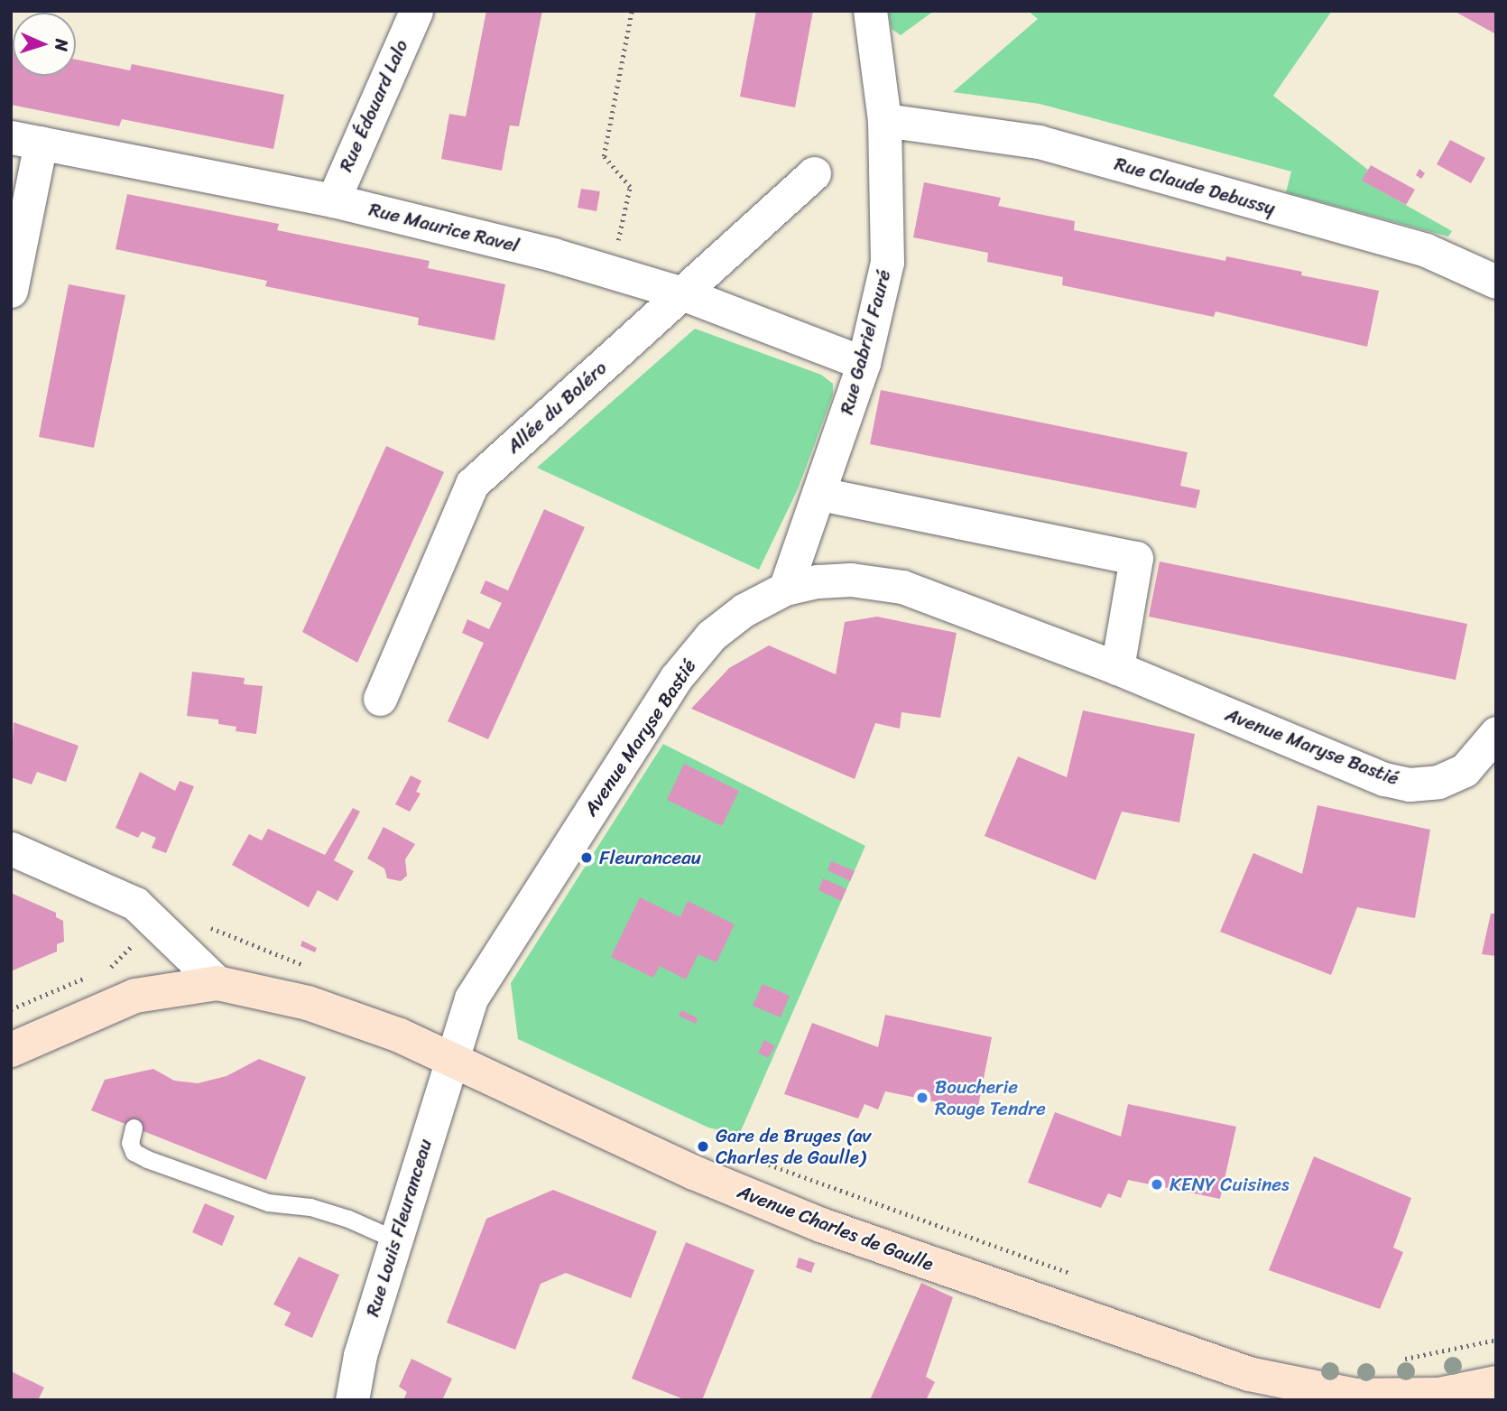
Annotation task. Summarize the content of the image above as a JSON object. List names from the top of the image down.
{
  "streets": {
    "main road": ["Avenue Charles de Gaulle"],
    "street": [
      "Rue Édouard Lalo",
      "Rue Claude Debussy",
      "Rue Maurice Ravel",
      "Rue Gabriel Fauré",
      "Allée du Boléro",
      "Avenue Maryse Bastié",
      "Rue Louis Fleuranceau"
    ]
  },
  "crossings": [
    ["Rue Édouard Lalo", "Rue Maurice Ravel"],
    ["Rue Claude Debussy", "Rue Gabriel Fauré"],
    ["Rue Maurice Ravel", "Rue Gabriel Fauré"],
    ["Rue Maurice Ravel", "Allée du Boléro"],
    ["Rue Gabriel Fauré", "Avenue Maryse Bastié"],
    ["Avenue Maryse Bastié", "Rue Louis Fleuranceau"],
    ["Avenue Maryse Bastié", "Avenue Charles de Gaulle"],
    ["Rue Louis Fleuranceau", "Avenue Charles de Gaulle"]
  ],
  "places": [
    "Fleuranceau",
    "Boucherie Rouge Tendre",
    "Gare de Bruges (av Charles de Gaulle)",
    "KENY Cuisines"
  ],
  "north": "right"
}
